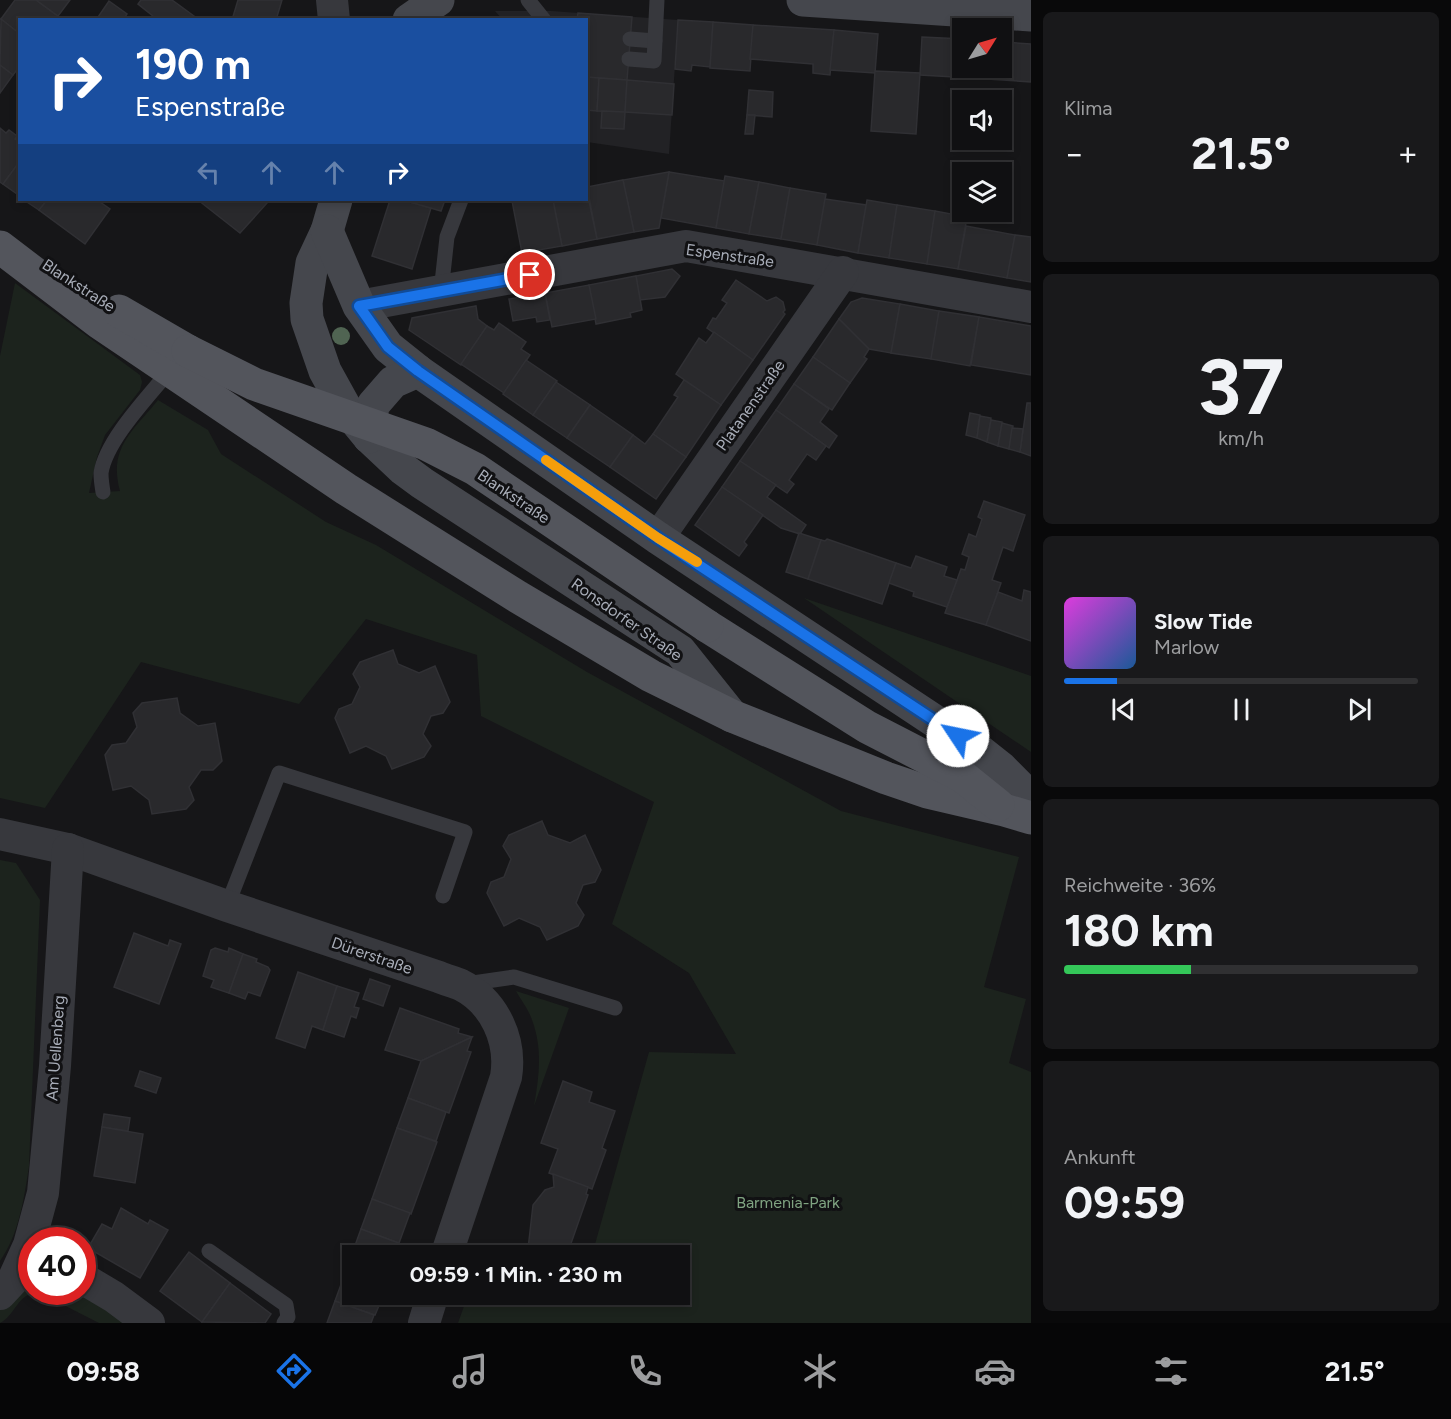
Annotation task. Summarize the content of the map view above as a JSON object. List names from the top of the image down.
{
  "streets": {
    "main road": ["Blankstraße"],
    "street": [
      "Espenstraße",
      "Platanenstraße",
      "Ronsdorfer Straße",
      "Dürerstraße",
      "Am Uellenberg"
    ]
  },
  "crossings": [
    ["Espenstraße", "Platanenstraße"],
    ["Blankstraße", "Ronsdorfer Straße"],
    ["Dürerstraße", "Am Uellenberg"]
  ],
  "parks": ["Barmenia-Park"],
  "north": "top right",
  "page": {
    "tile": [
      "Klima",
      ["37", "km/h"],
      ["Reichweite · 36%", "180 km"],
      ["Ankunft", "09:59"]
    ],
    "turn": ["190 m", "Espenstraße"],
    "heat": ["−", "21.5°", "+"],
    "song": ["Slow Tide", "Marlow"],
    "limit": "40",
    "trip": "09:59 · 1 Min. · 230 m",
    "tabs": ["09:58", "21.5°"]
  }
}
